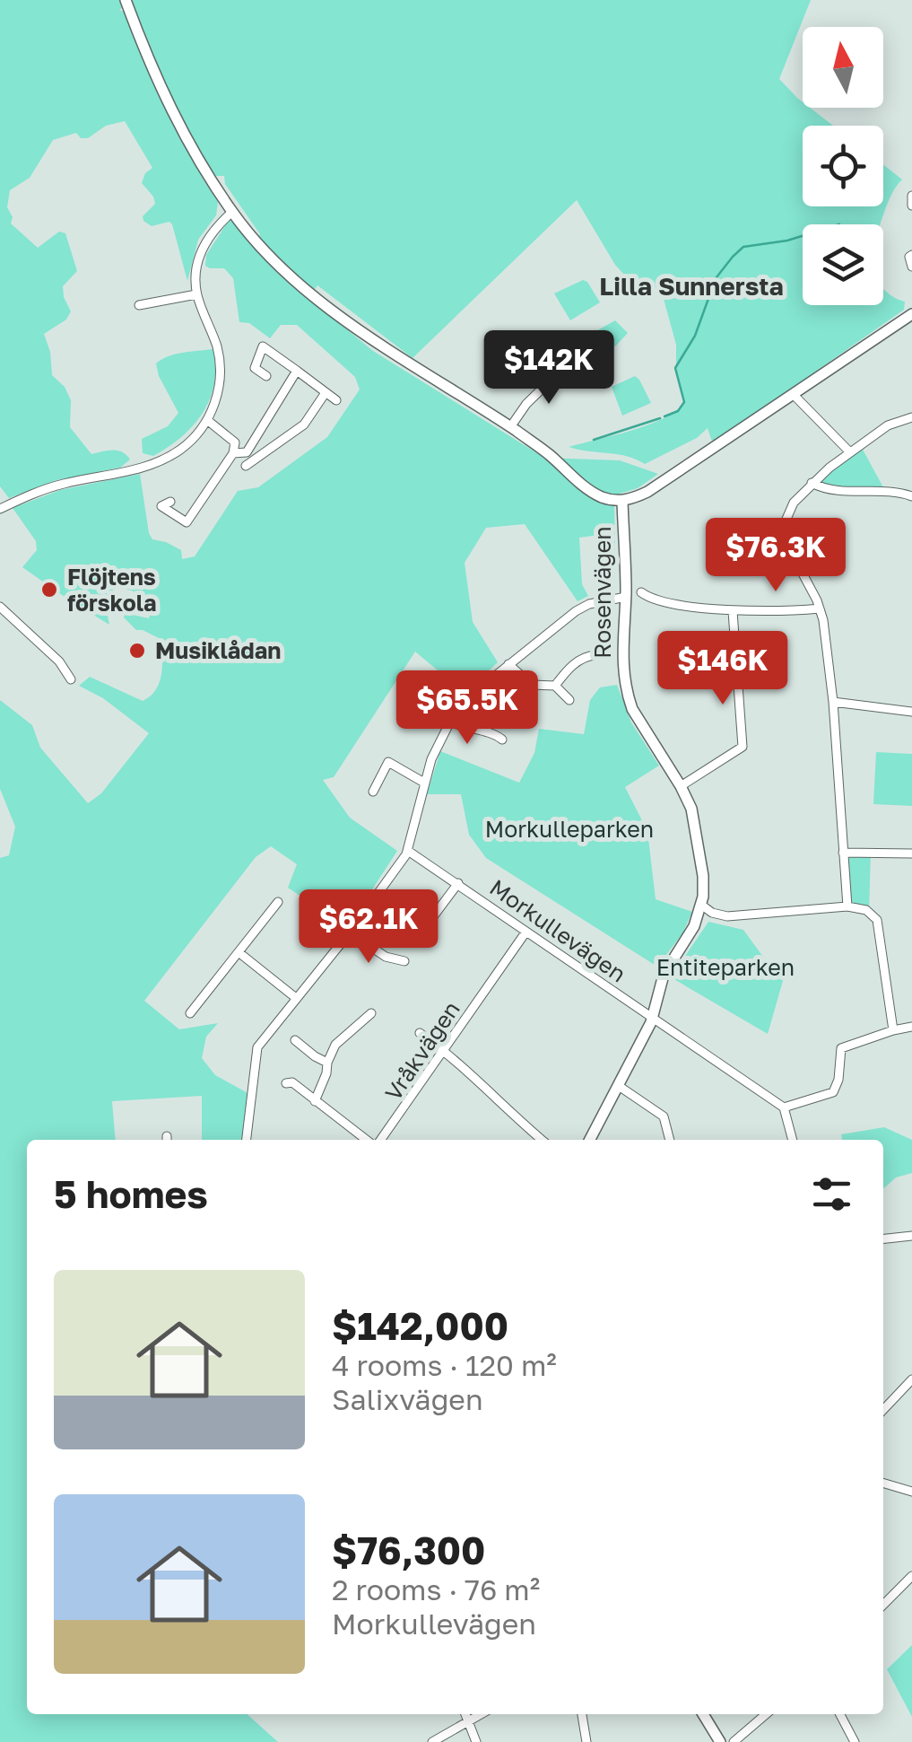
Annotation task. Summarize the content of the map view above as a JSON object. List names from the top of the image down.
{
  "streets": {
    "street": ["Rosenvägen", "Morkullevägen", "Vråkvägen"]
  },
  "crossings": [
    ["Rosenvägen", "Morkullevägen"],
    ["Morkullevägen", "Vråkvägen"]
  ],
  "districts": ["Lilla Sunnersta"],
  "parks": ["Morkulleparken", "Entiteparken"],
  "places": ["Flöjtens förskola", "Musiklådan"],
  "north": "top",
  "page": {
    "price": [
      "$142K",
      "$76.3K",
      "$146K",
      "$65.5K",
      "$62.1K"
    ],
    "heading": "5 homes",
    "list": [
      {
        "name": "$142,000",
        "note": "4 rooms · 120 m² · Salixvägen"
      },
      {
        "name": "$76,300",
        "note": "2 rooms · 76 m² · Morkullevägen"
      }
    ]
  }
}
